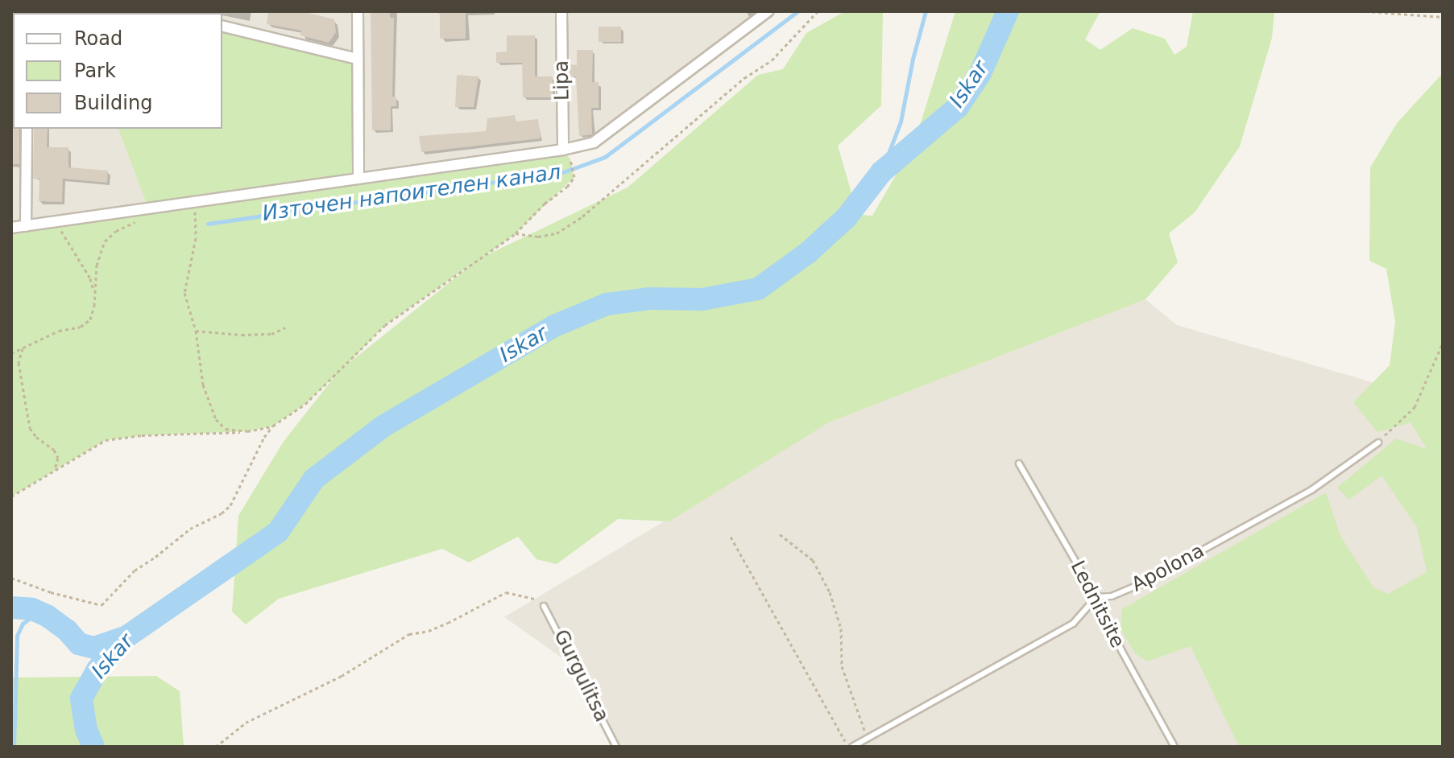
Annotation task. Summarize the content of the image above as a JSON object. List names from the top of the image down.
{
  "streets": {
    "street": ["Lipa"],
    "lane": ["Apolona", "Lednitsite", "Gurgulitsa"]
  },
  "crossings": [
    ["Apolona", "Lednitsite"]
  ],
  "water": ["Iskar", "Източен напоителен канал"],
  "legend": ["Road", "Park", "Building"]
}
